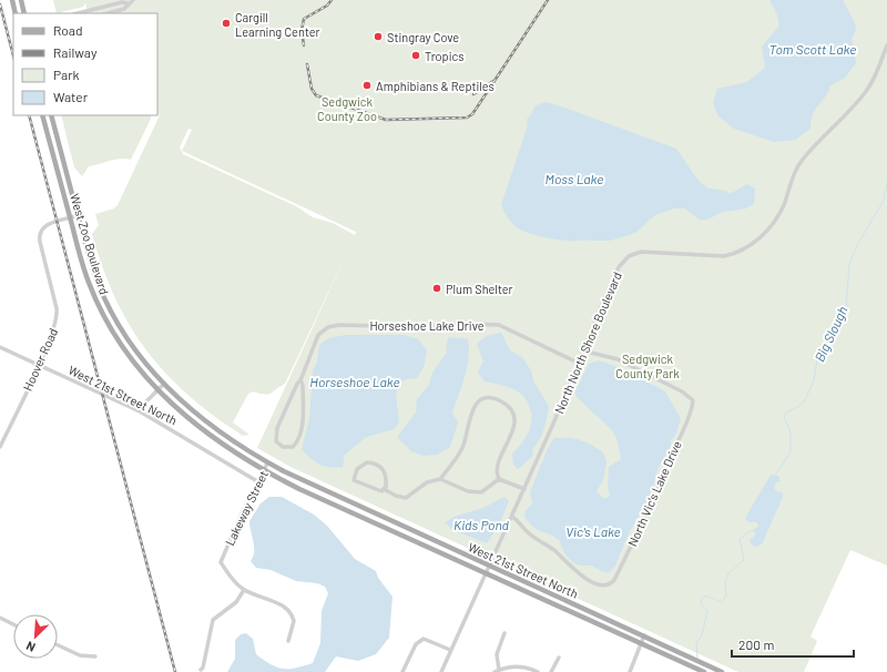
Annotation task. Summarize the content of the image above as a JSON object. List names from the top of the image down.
{
  "streets": {
    "main road": ["West Zoo Boulevard", "West 21st Street North"],
    "street": [
      "Horseshoe Lake Drive",
      "North North Shore Boulevard",
      "Hoover Road",
      "North Vic's Lake Drive",
      "Lakeway Street"
    ]
  },
  "crossings": [
    ["West Zoo Boulevard", "Hoover Road"],
    ["West Zoo Boulevard", "West 21st Street North"],
    ["West Zoo Boulevard", "Lakeway Street"],
    ["Horseshoe Lake Drive", "North North Shore Boulevard"],
    ["North North Shore Boulevard", "West 21st Street North"],
    ["North North Shore Boulevard", "North Vic's Lake Drive"],
    ["Hoover Road", "West 21st Street North"],
    ["West 21st Street North", "Lakeway Street"]
  ],
  "water": [
    "Tom Scott Lake",
    "Moss Lake",
    "Big Slough",
    "Horseshoe Lake",
    "Kids Pond",
    "Vic's Lake"
  ],
  "parks": ["Sedgwick County Zoo", "Sedgwick County Park"],
  "places": [
    "Cargill Learning Center",
    "Stingray Cove",
    "Tropics",
    "Amphibians & Reptiles",
    "Plum Shelter"
  ],
  "legend": [
    "Road",
    "Railway",
    "Park",
    "Water"
  ],
  "scale_bar": "200 m",
  "north": "bottom left"
}
